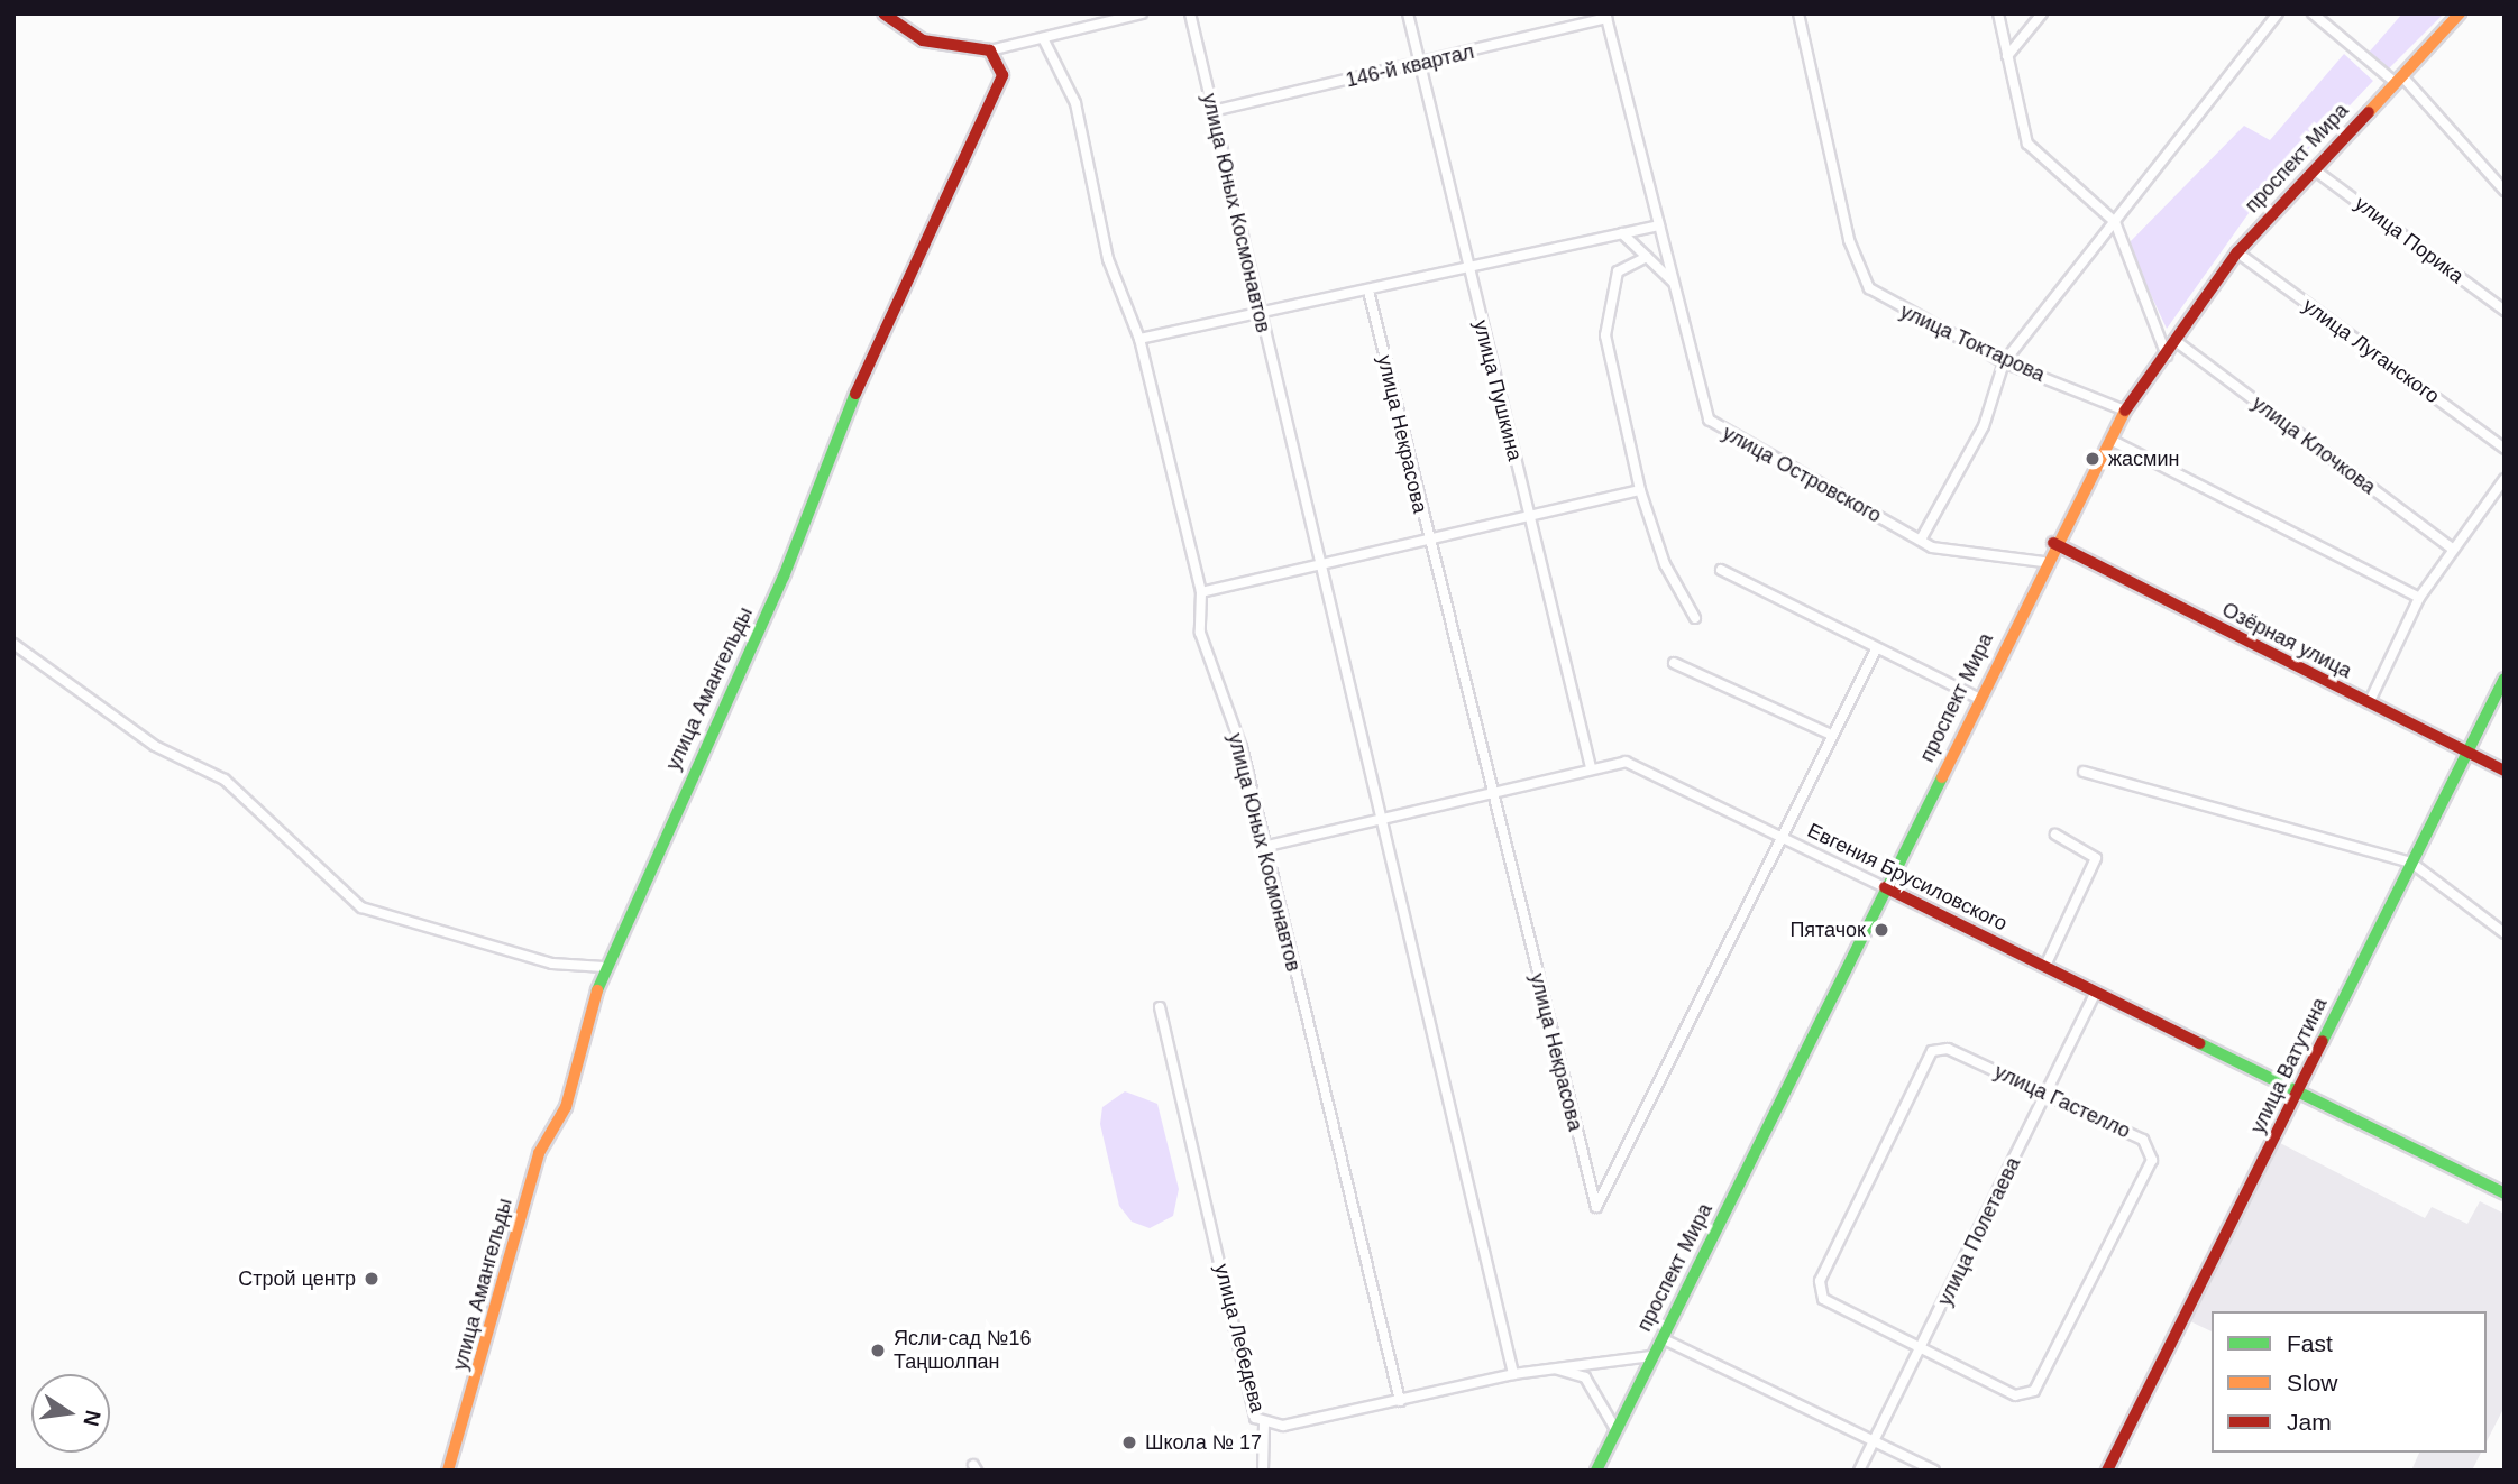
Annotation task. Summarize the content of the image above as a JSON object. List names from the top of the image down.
{
  "streets": {
    "street": [
      "146-й квартал",
      "проспект Мира",
      "улица Юных Космонавтов",
      "улица Порика",
      "улица Токтарова",
      "улица Луганского",
      "улица Пушкина",
      "улица Некрасова",
      "улица Клочкова",
      "улица Островского",
      "Озёрная улица",
      "улица Амангельды",
      "Евгения Брусиловского",
      "улица Ватутина",
      "улица Гастелло",
      "улица Полетаева",
      "улица Лебедева"
    ]
  },
  "crossings": [
    ["146-й квартал", "улица Юных Космонавтов"],
    ["146-й квартал", "улица Пушкина"],
    ["146-й квартал", "улица Островского"],
    ["проспект Мира", "улица Порика"],
    ["проспект Мира", "улица Токтарова"],
    ["проспект Мира", "улица Луганского"],
    ["проспект Мира", "улица Клочкова"],
    ["проспект Мира", "улица Островского"],
    ["проспект Мира", "Озёрная улица"],
    ["проспект Мира", "Евгения Брусиловского"],
    ["проспект Мира", "улица Лебедева"],
    ["улица Юных Космонавтов", "Евгения Брусиловского"],
    ["улица Юных Космонавтов", "улица Лебедева"],
    ["улица Пушкина", "Евгения Брусиловского"],
    ["улица Некрасова", "Евгения Брусиловского"],
    ["Озёрная улица", "улица Ватутина"],
    ["Евгения Брусиловского", "улица Ватутина"],
    ["Евгения Брусиловского", "улица Полетаева"],
    ["улица Гастелло", "улица Полетаева"]
  ],
  "places": [
    "жасмин",
    "Пятачок",
    "Строй центр",
    "Ясли-сад №16 Таңшолпан",
    "Школа № 17"
  ],
  "legend": ["Fast", "Slow", "Jam"],
  "north": "right"
}
